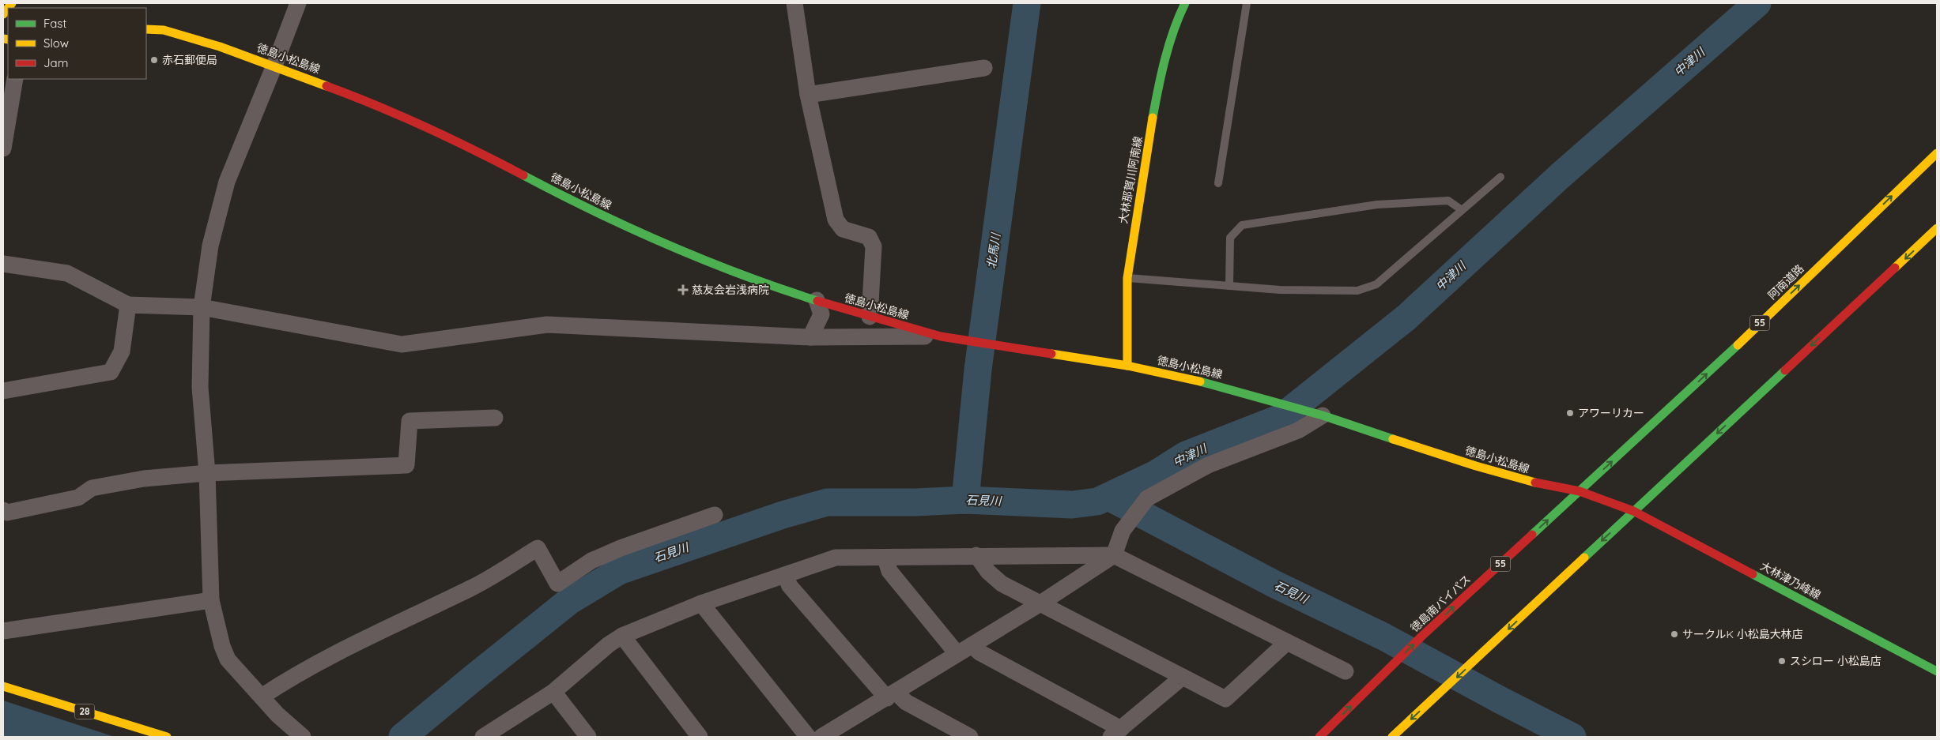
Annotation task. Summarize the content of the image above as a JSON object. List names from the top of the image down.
{
  "streets": {
    "main road": [
      "徳島小松島線",
      "大林那賀川阿南線",
      "阿南道路",
      "55",
      "大林津乃峰線",
      "徳島南バイパス",
      "28"
    ]
  },
  "crossings": [
    ["徳島小松島線", "大林那賀川阿南線"],
    ["徳島小松島線", "阿南道路"],
    ["徳島小松島線", "大林津乃峰線"],
    ["徳島小松島線", "徳島南バイパス"],
    ["阿南道路", "徳島南バイパス"]
  ],
  "water": ["中津川", "北馬川", "石見川"],
  "places": {
    "other": [
      "赤石郵便局",
      "アワーリカー",
      "サークルK 小松島大林店",
      "スシロー 小松島店"
    ],
    "health": ["慈友会岩浅病院"]
  },
  "legend": ["Fast", "Slow", "Jam"]
}
